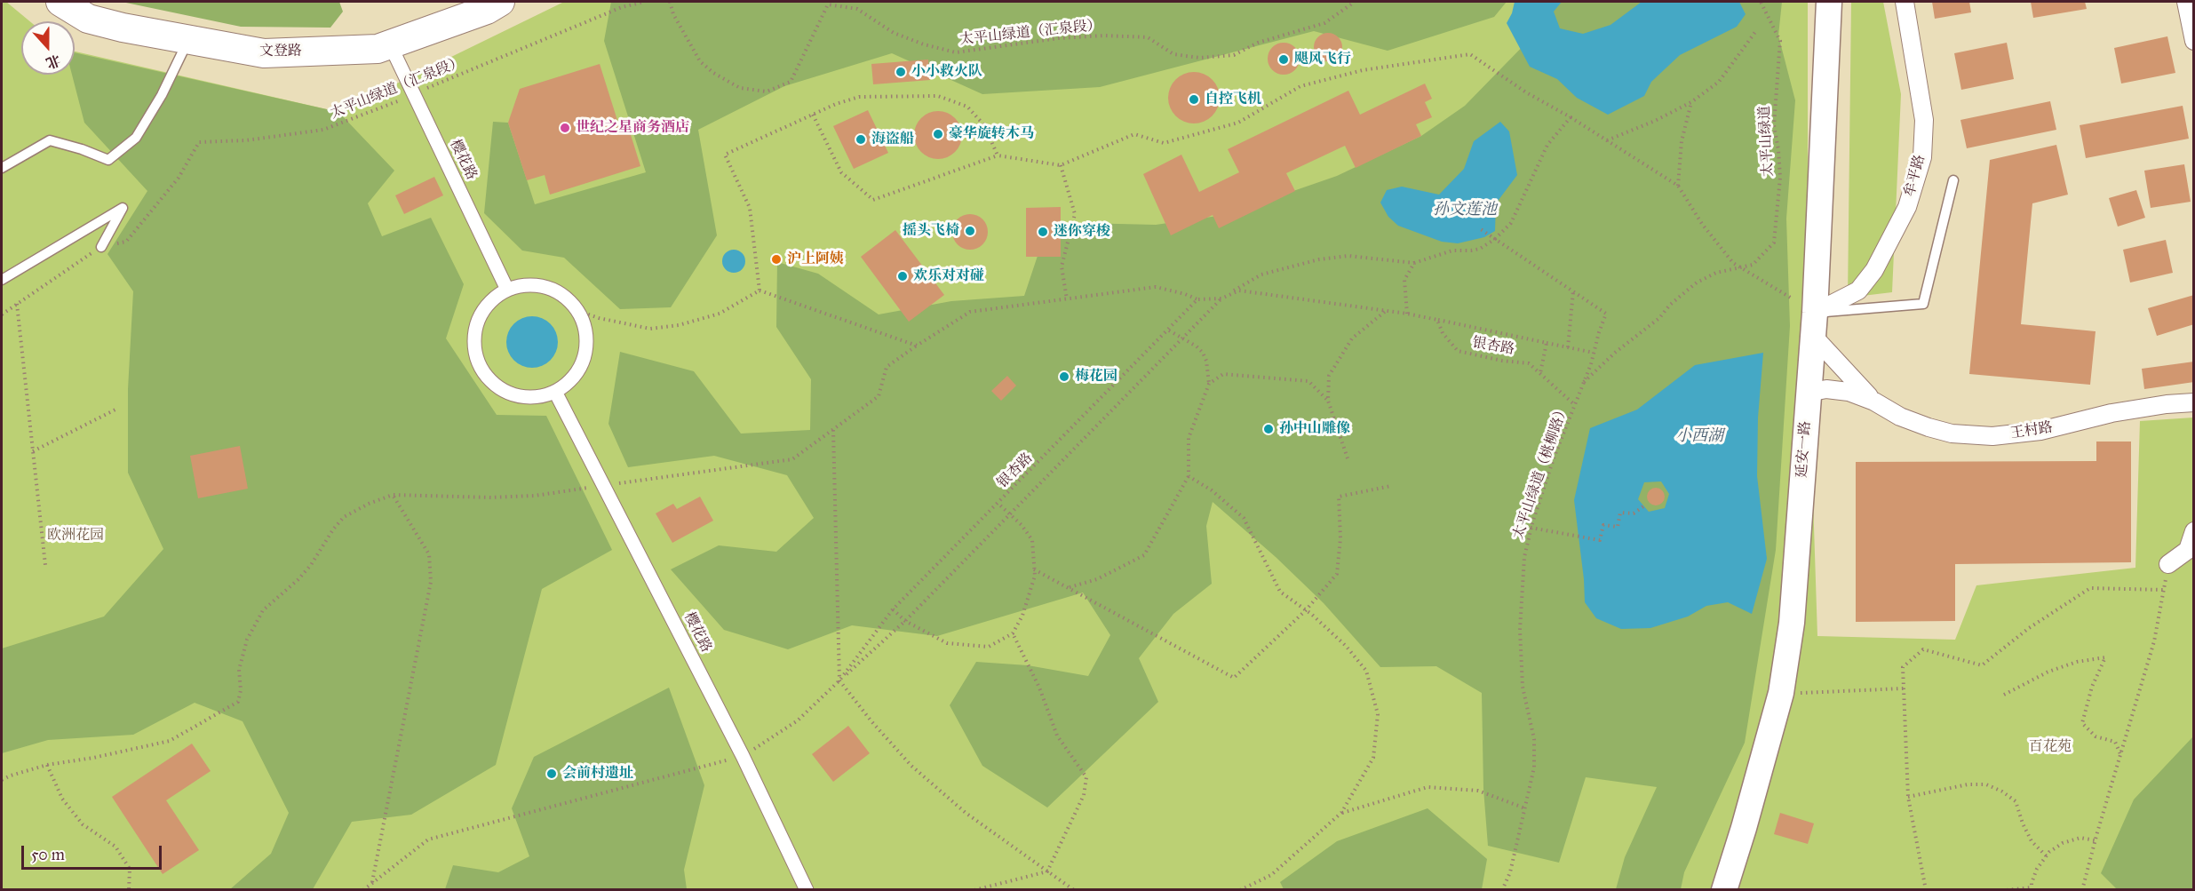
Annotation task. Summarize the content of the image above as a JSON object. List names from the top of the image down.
{
  "streets": {
    "main road": ["文登路", "延安一路"],
    "street": ["樱花路", "牟平路", "王村路"],
    "path": [
      "太平山绿道（汇泉段）",
      "太平山绿道",
      "银杏路",
      "太平山绿道（桃柳路）"
    ]
  },
  "crossings": [
    ["太平山绿道（汇泉段）", "樱花路"],
    ["文登路", "樱花路"],
    ["太平山绿道", "太平山绿道（桃柳路）"],
    ["樱花路", "银杏路"],
    ["牟平路", "王村路"],
    ["牟平路", "延安一路"],
    ["银杏路", "太平山绿道（桃柳路）"],
    ["王村路", "延安一路"]
  ],
  "water": ["孙文莲池", "小西湖"],
  "parks": ["欧洲花园", "百花苑"],
  "places": [
    "飓风飞行",
    "小小救火队",
    "自控飞机",
    "世纪之星商务酒店",
    "豪华旋转木马",
    "海盗船",
    "摇头飞椅",
    "迷你穿梭",
    "沪上阿姨",
    "欢乐对对碰",
    "梅花园",
    "孙中山雕像",
    "会前村遗址"
  ],
  "scale_bar": "50 m",
  "north": "bottom"
}
